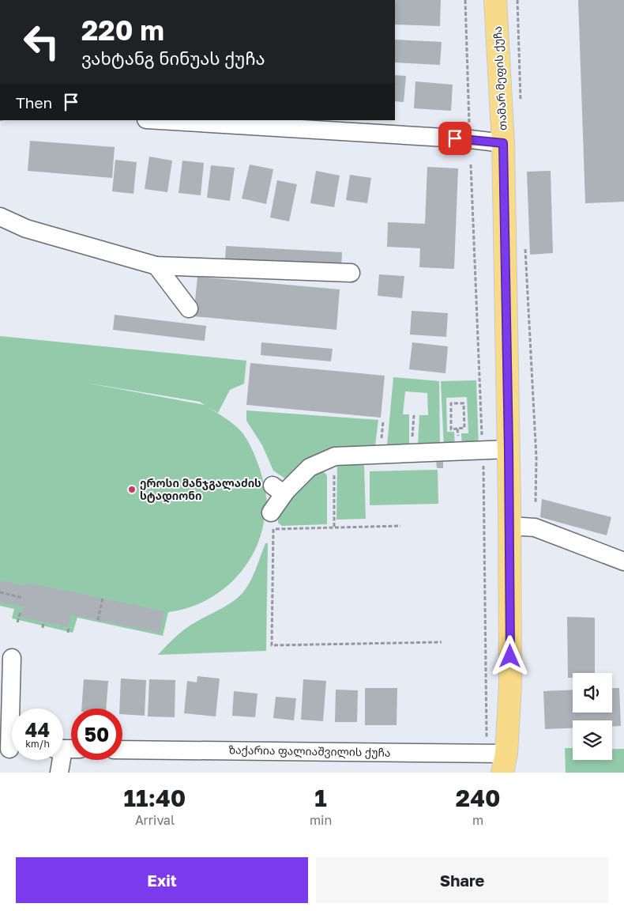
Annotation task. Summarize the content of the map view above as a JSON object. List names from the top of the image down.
{
  "streets": {
    "main road": ["თამარ მეფის ქუჩა"],
    "street": ["ზაქარია ფალიაშვილის ქუჩა"]
  },
  "crossings": [
    ["თამარ მეფის ქუჩა", "ზაქარია ფალიაშვილის ქუჩა"]
  ],
  "places": ["ეროსი მანჯგალაძის სტადიონი"],
  "page": {
    "turn": ["220 m", "ვახტანგ ნინუას ქუჩა"],
    "then": "Then",
    "speed": "44 km/h",
    "limit": "50",
    "eta": [
      "11:40",
      "Arrival",
      "1",
      "min",
      "240",
      "m"
    ],
    "buttons": ["Exit", "Share"]
  }
}
